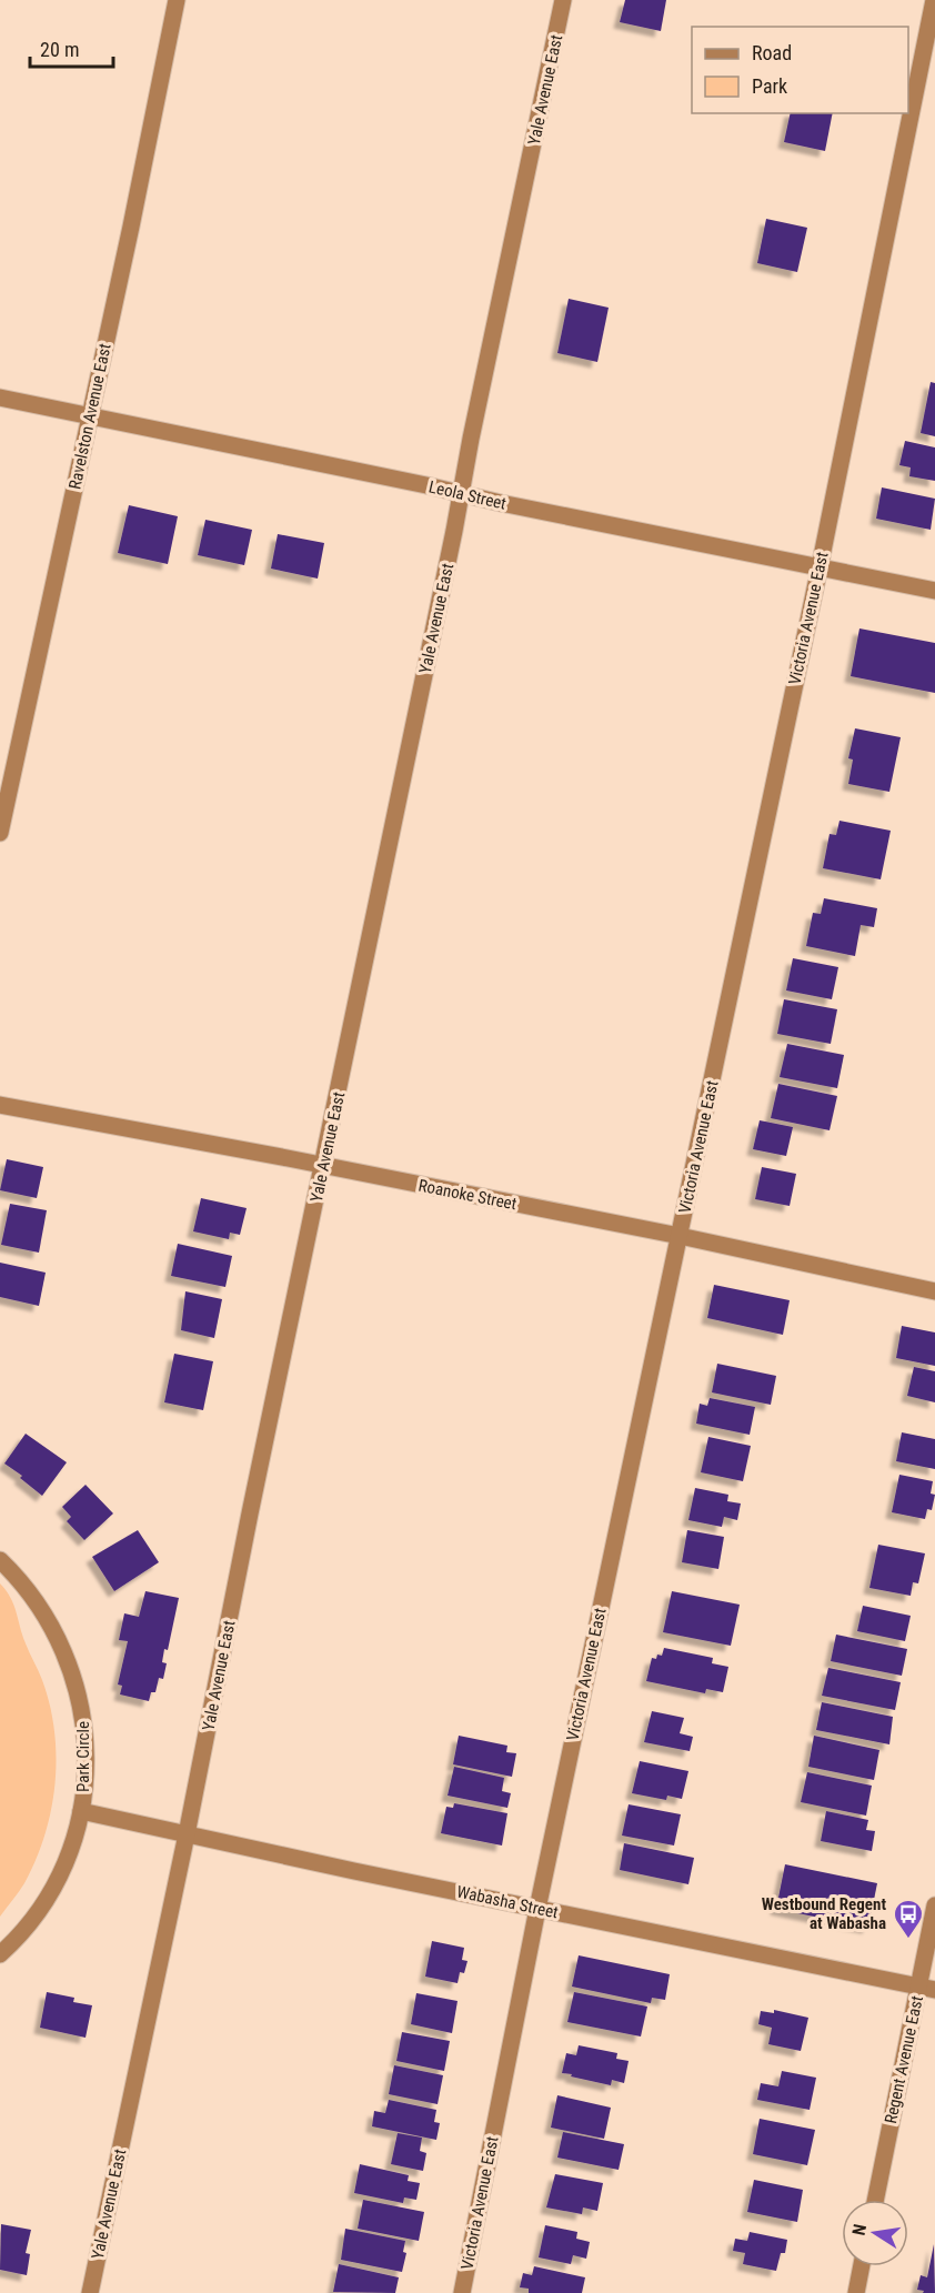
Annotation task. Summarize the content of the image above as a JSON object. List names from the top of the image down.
{
  "streets": {
    "street": [
      "Yale Avenue East",
      "Ravelston Avenue East",
      "Leola Street",
      "Victoria Avenue East",
      "Roanoke Street",
      "Park Circle",
      "Wabasha Street",
      "Regent Avenue East"
    ]
  },
  "crossings": [
    ["Yale Avenue East", "Leola Street"],
    ["Yale Avenue East", "Roanoke Street"],
    ["Yale Avenue East", "Wabasha Street"],
    ["Ravelston Avenue East", "Leola Street"],
    ["Leola Street", "Victoria Avenue East"],
    ["Victoria Avenue East", "Roanoke Street"],
    ["Victoria Avenue East", "Wabasha Street"],
    ["Park Circle", "Wabasha Street"],
    ["Wabasha Street", "Regent Avenue East"]
  ],
  "places": {
    "bus stop": ["Westbound Regent at Wabasha"]
  },
  "legend": ["Road", "Park"],
  "scale_bar": "20 m",
  "north": "left"
}
